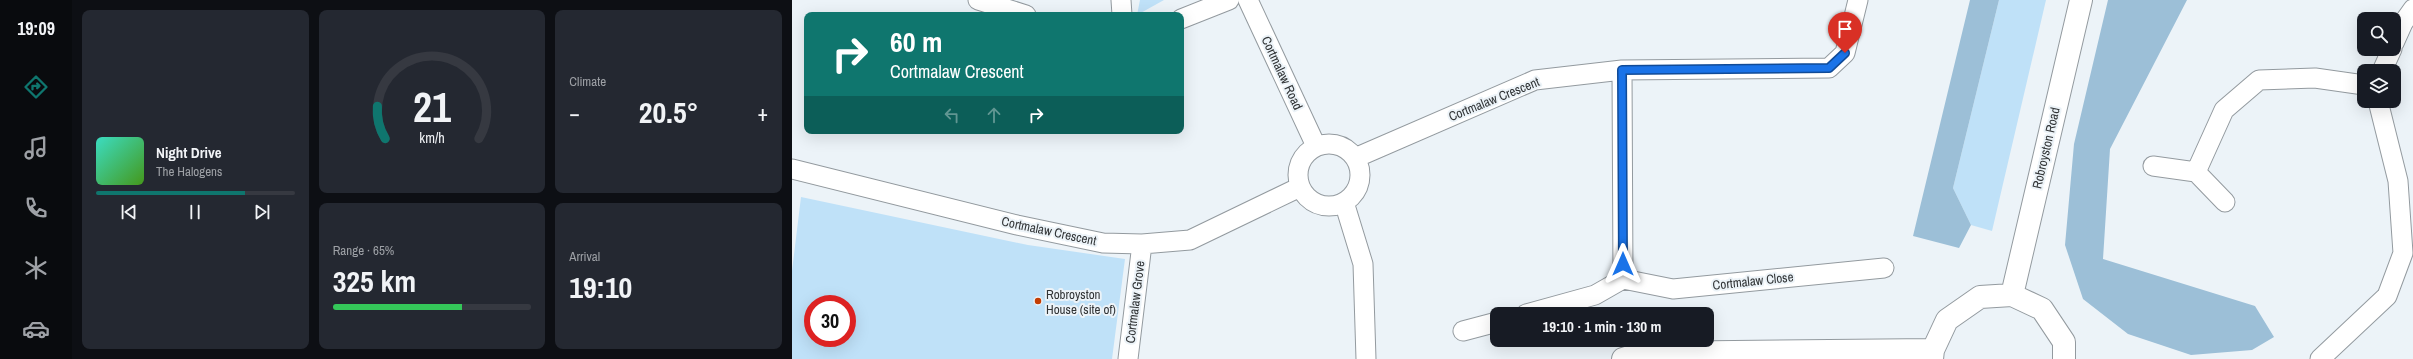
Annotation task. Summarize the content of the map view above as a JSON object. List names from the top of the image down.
{
  "streets": {
    "main road": ["Robroyston Road"],
    "street": [
      "Cortmalaw Road",
      "Cortmalaw Crescent",
      "Cortmalaw Close",
      "Cortmalaw Grove"
    ]
  },
  "crossings": [
    ["Cortmalaw Road", "Cortmalaw Crescent"],
    ["Cortmalaw Crescent", "Cortmalaw Grove"]
  ],
  "places": ["Robroyston House (site of)"],
  "page": {
    "tabs": "19:09",
    "tile": [
      "Climate",
      ["Range · 65%", "325 km"],
      ["Arrival", "19:10"]
    ],
    "turn": ["60 m", "Cortmalaw Crescent"],
    "heat": ["−", "20.5°", "+"],
    "song": ["Night Drive", "The Halogens"],
    "limit": "30",
    "trip": "19:10 · 1 min · 130 m",
    "gauge": ["21", "km/h"]
  }
}
